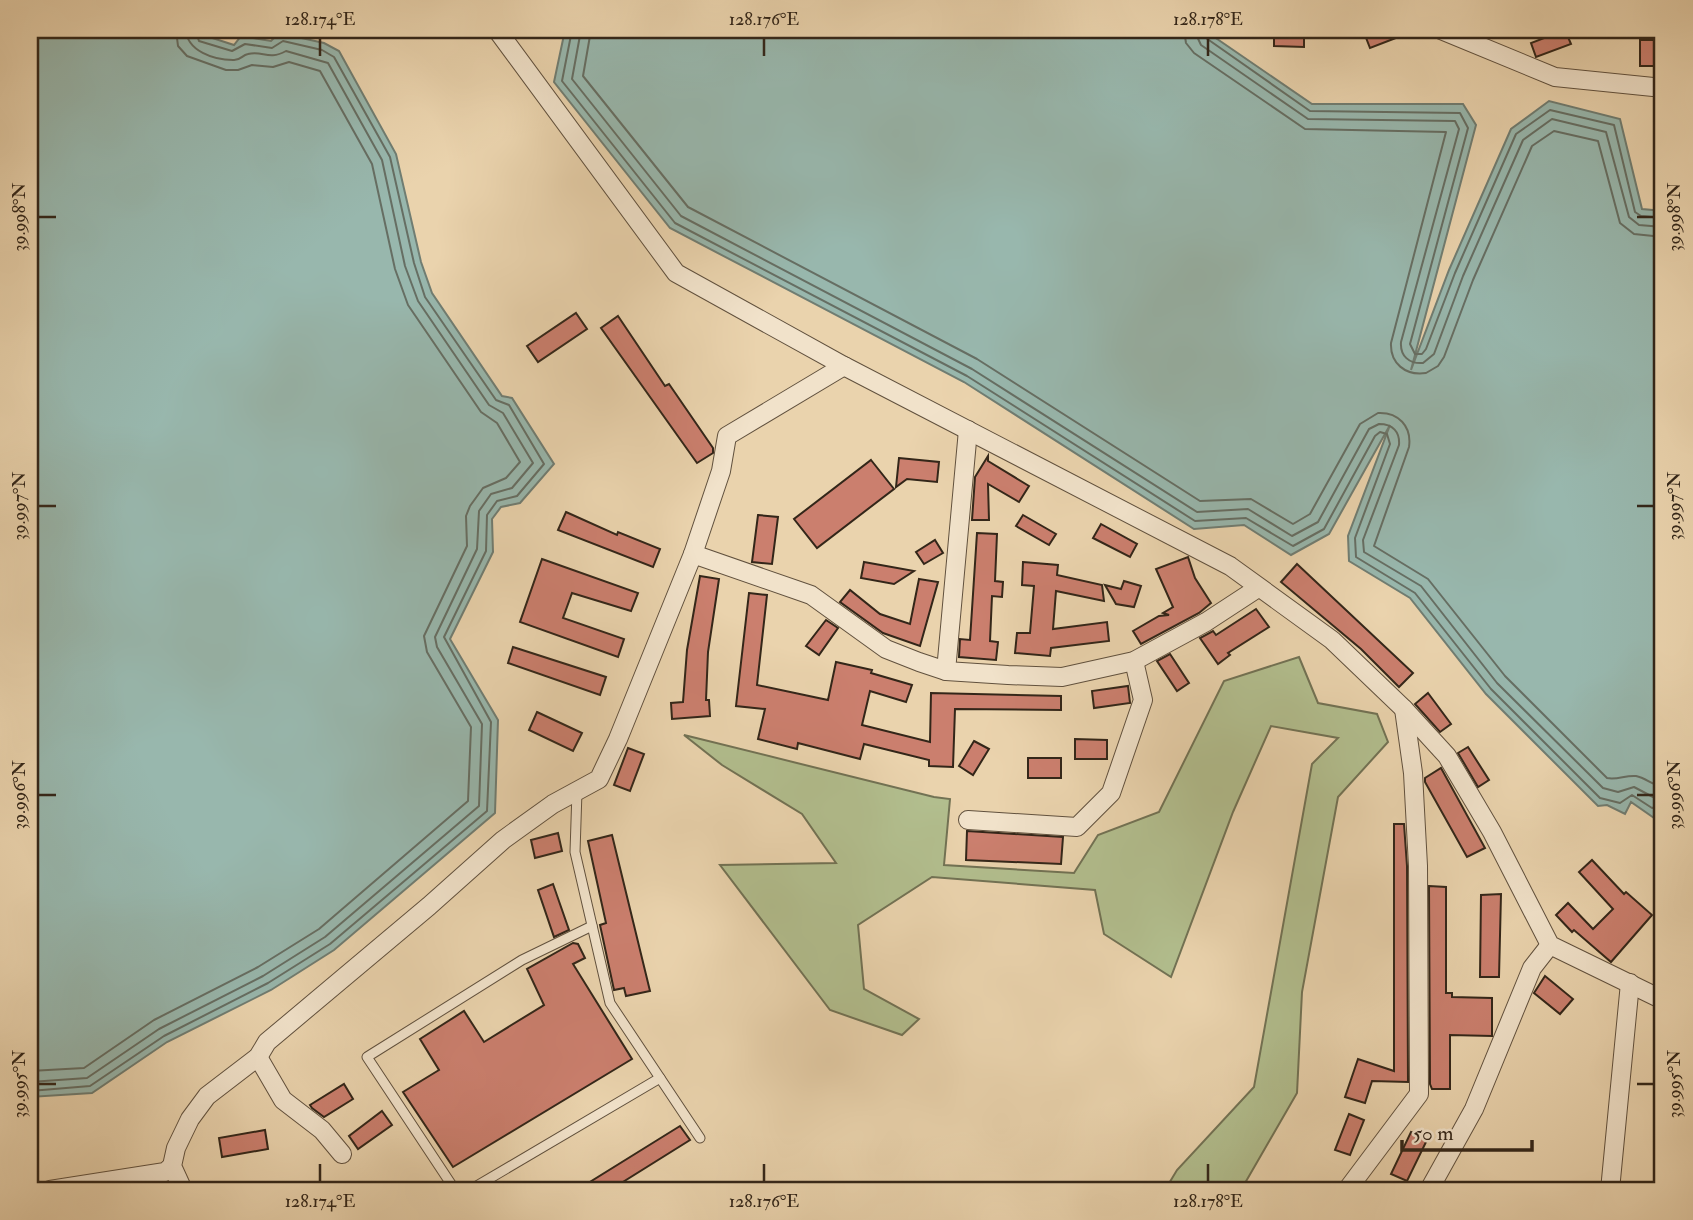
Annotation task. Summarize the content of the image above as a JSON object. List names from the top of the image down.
{
  "scale_bar": "50 m",
  "coordinates": [
    "128.174°E",
    "128.176°E",
    "128.178°E",
    "39.998°N",
    "39.997°N",
    "39.996°N",
    "39.995°N"
  ]
}
